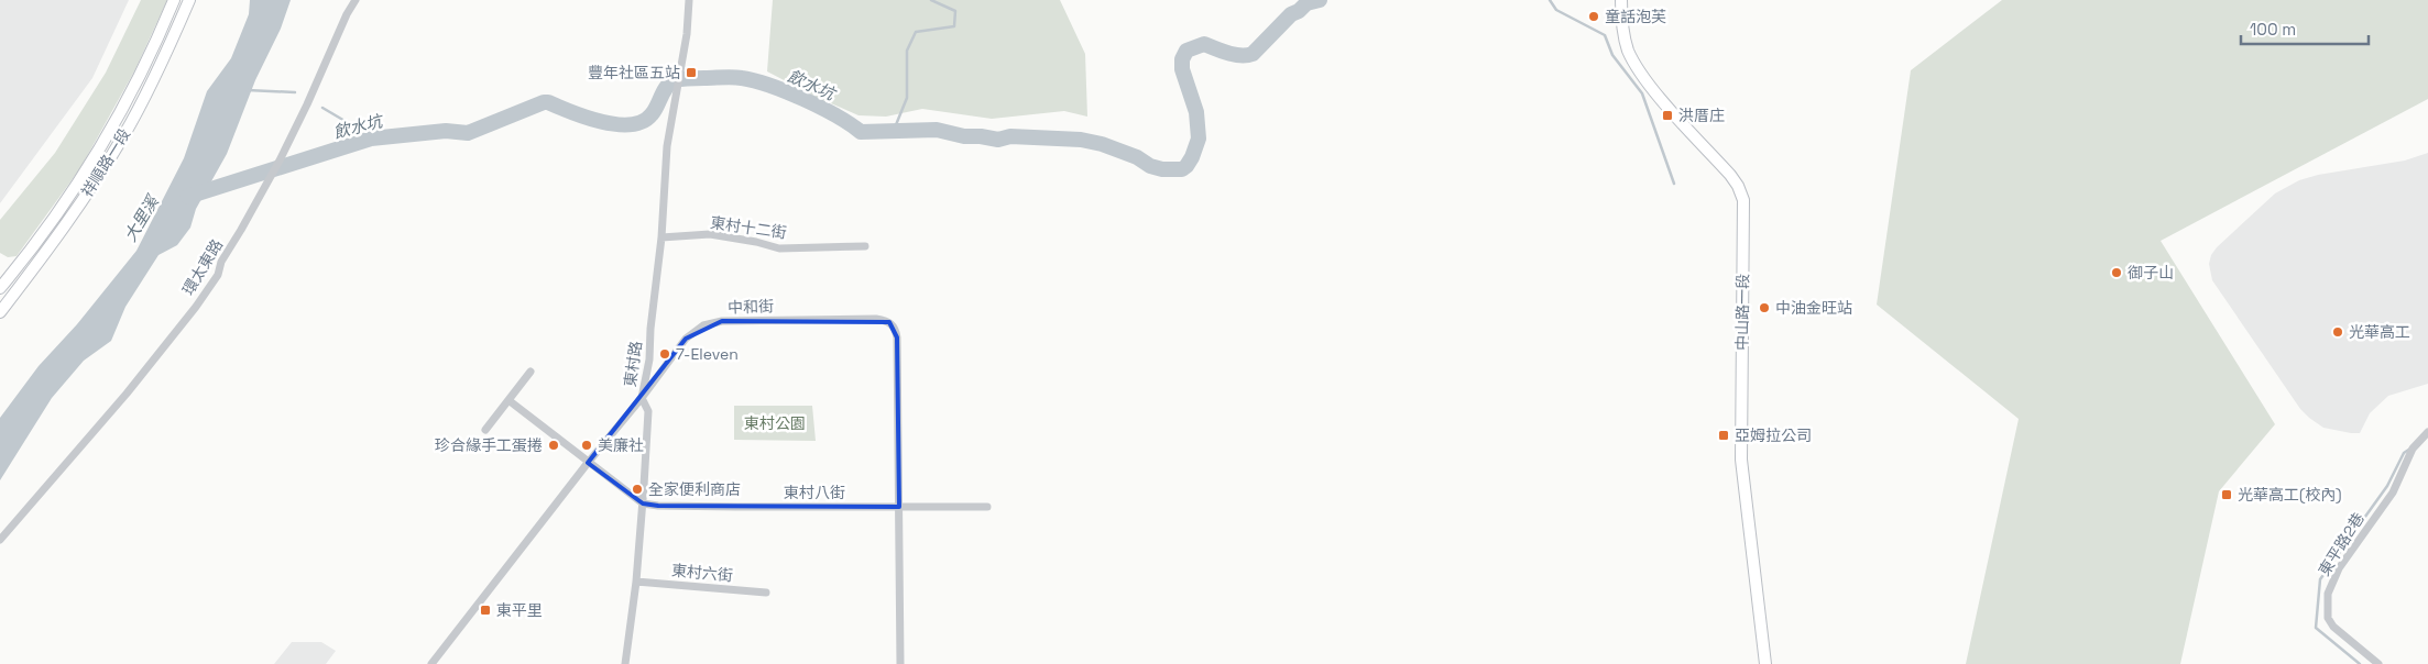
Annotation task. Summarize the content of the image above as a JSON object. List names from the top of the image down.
{
  "streets": {
    "main road": ["祥順路一段", "中山路一段"],
    "street": [
      "東村十二街",
      "環太東路",
      "中和街",
      "東村路",
      "東村八街",
      "東平路2巷",
      "東村六街"
    ]
  },
  "crossings": [
    ["東村十二街", "東村路"],
    ["中和街", "東村路"],
    ["中和街", "東村八街"],
    ["東村路", "東村八街"],
    ["東村路", "東村六街"]
  ],
  "water": ["飲水坑", "大里溪"],
  "parks": ["東村公園"],
  "places": {
    "other": [
      "童話泡芙",
      "御子山",
      "中油金旺站",
      "光華高工",
      "7-Eleven",
      "珍合緣手工蛋捲",
      "美廉社",
      "全家便利商店"
    ],
    "transit": [
      "豐年社區五站",
      "洪厝庄",
      "亞姆拉公司",
      "光華高工(校內)",
      "東平里"
    ]
  },
  "scale_bar": "100 m"
}
